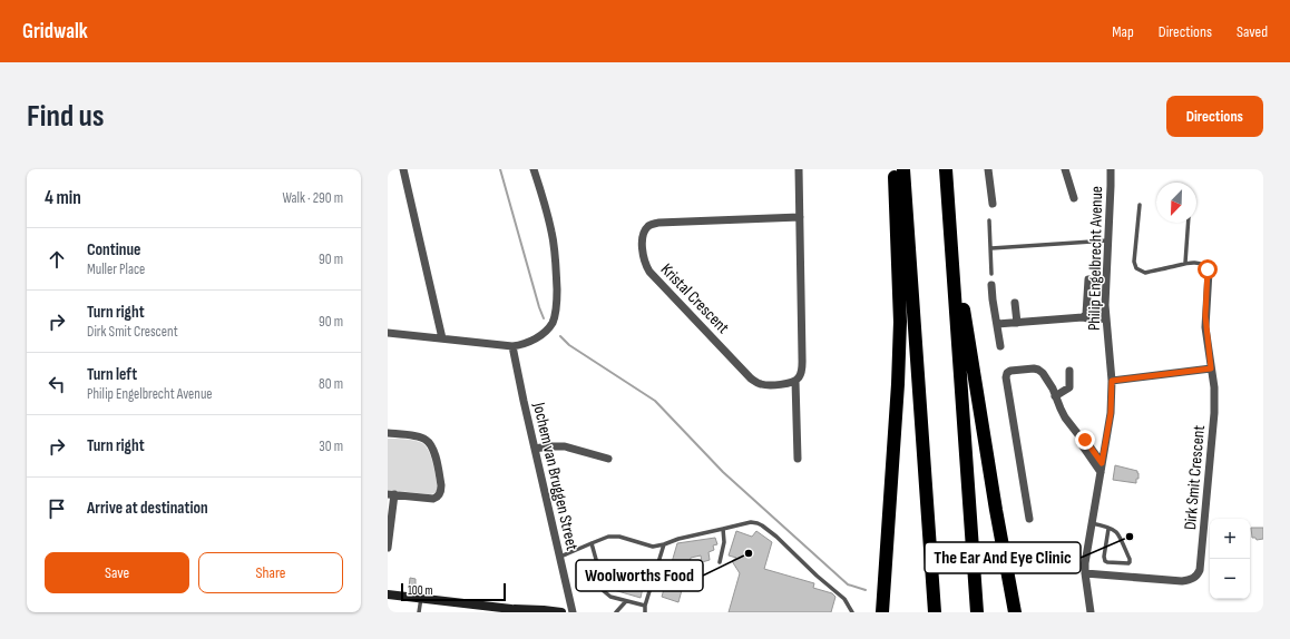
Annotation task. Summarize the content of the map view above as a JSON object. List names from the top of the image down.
{
  "streets": {
    "street": [
      "Philip Engelbrecht Avenue",
      "Kristal Crescent",
      "Jochem van Bruggen Street",
      "Dirk Smit Crescent"
    ]
  },
  "crossings": [
    ["Philip Engelbrecht Avenue", "Dirk Smit Crescent"]
  ],
  "places": ["The Ear And Eye Clinic", "Woolworths Food"],
  "scale_bar": "100 m",
  "north": "bottom left",
  "page": {
    "header": "Gridwalk",
    "nav": ["Map", "Directions", "Saved"],
    "buttons": [
      "Directions",
      ["Save", "Share"]
    ],
    "title": "Find us",
    "heading": ["4 min", "Walk · 290 m"],
    "list": [
      ["Continue", "Muller Place", "90 m"],
      ["Turn right", "Dirk Smit Crescent", "90 m"],
      ["Turn left", "Philip Engelbrecht Avenue", "80 m"],
      ["Turn right", "30 m"],
      "Arrive at destination"
    ],
    "map_buttons": ["+", "−"],
    "scale": "100 m"
  }
}
